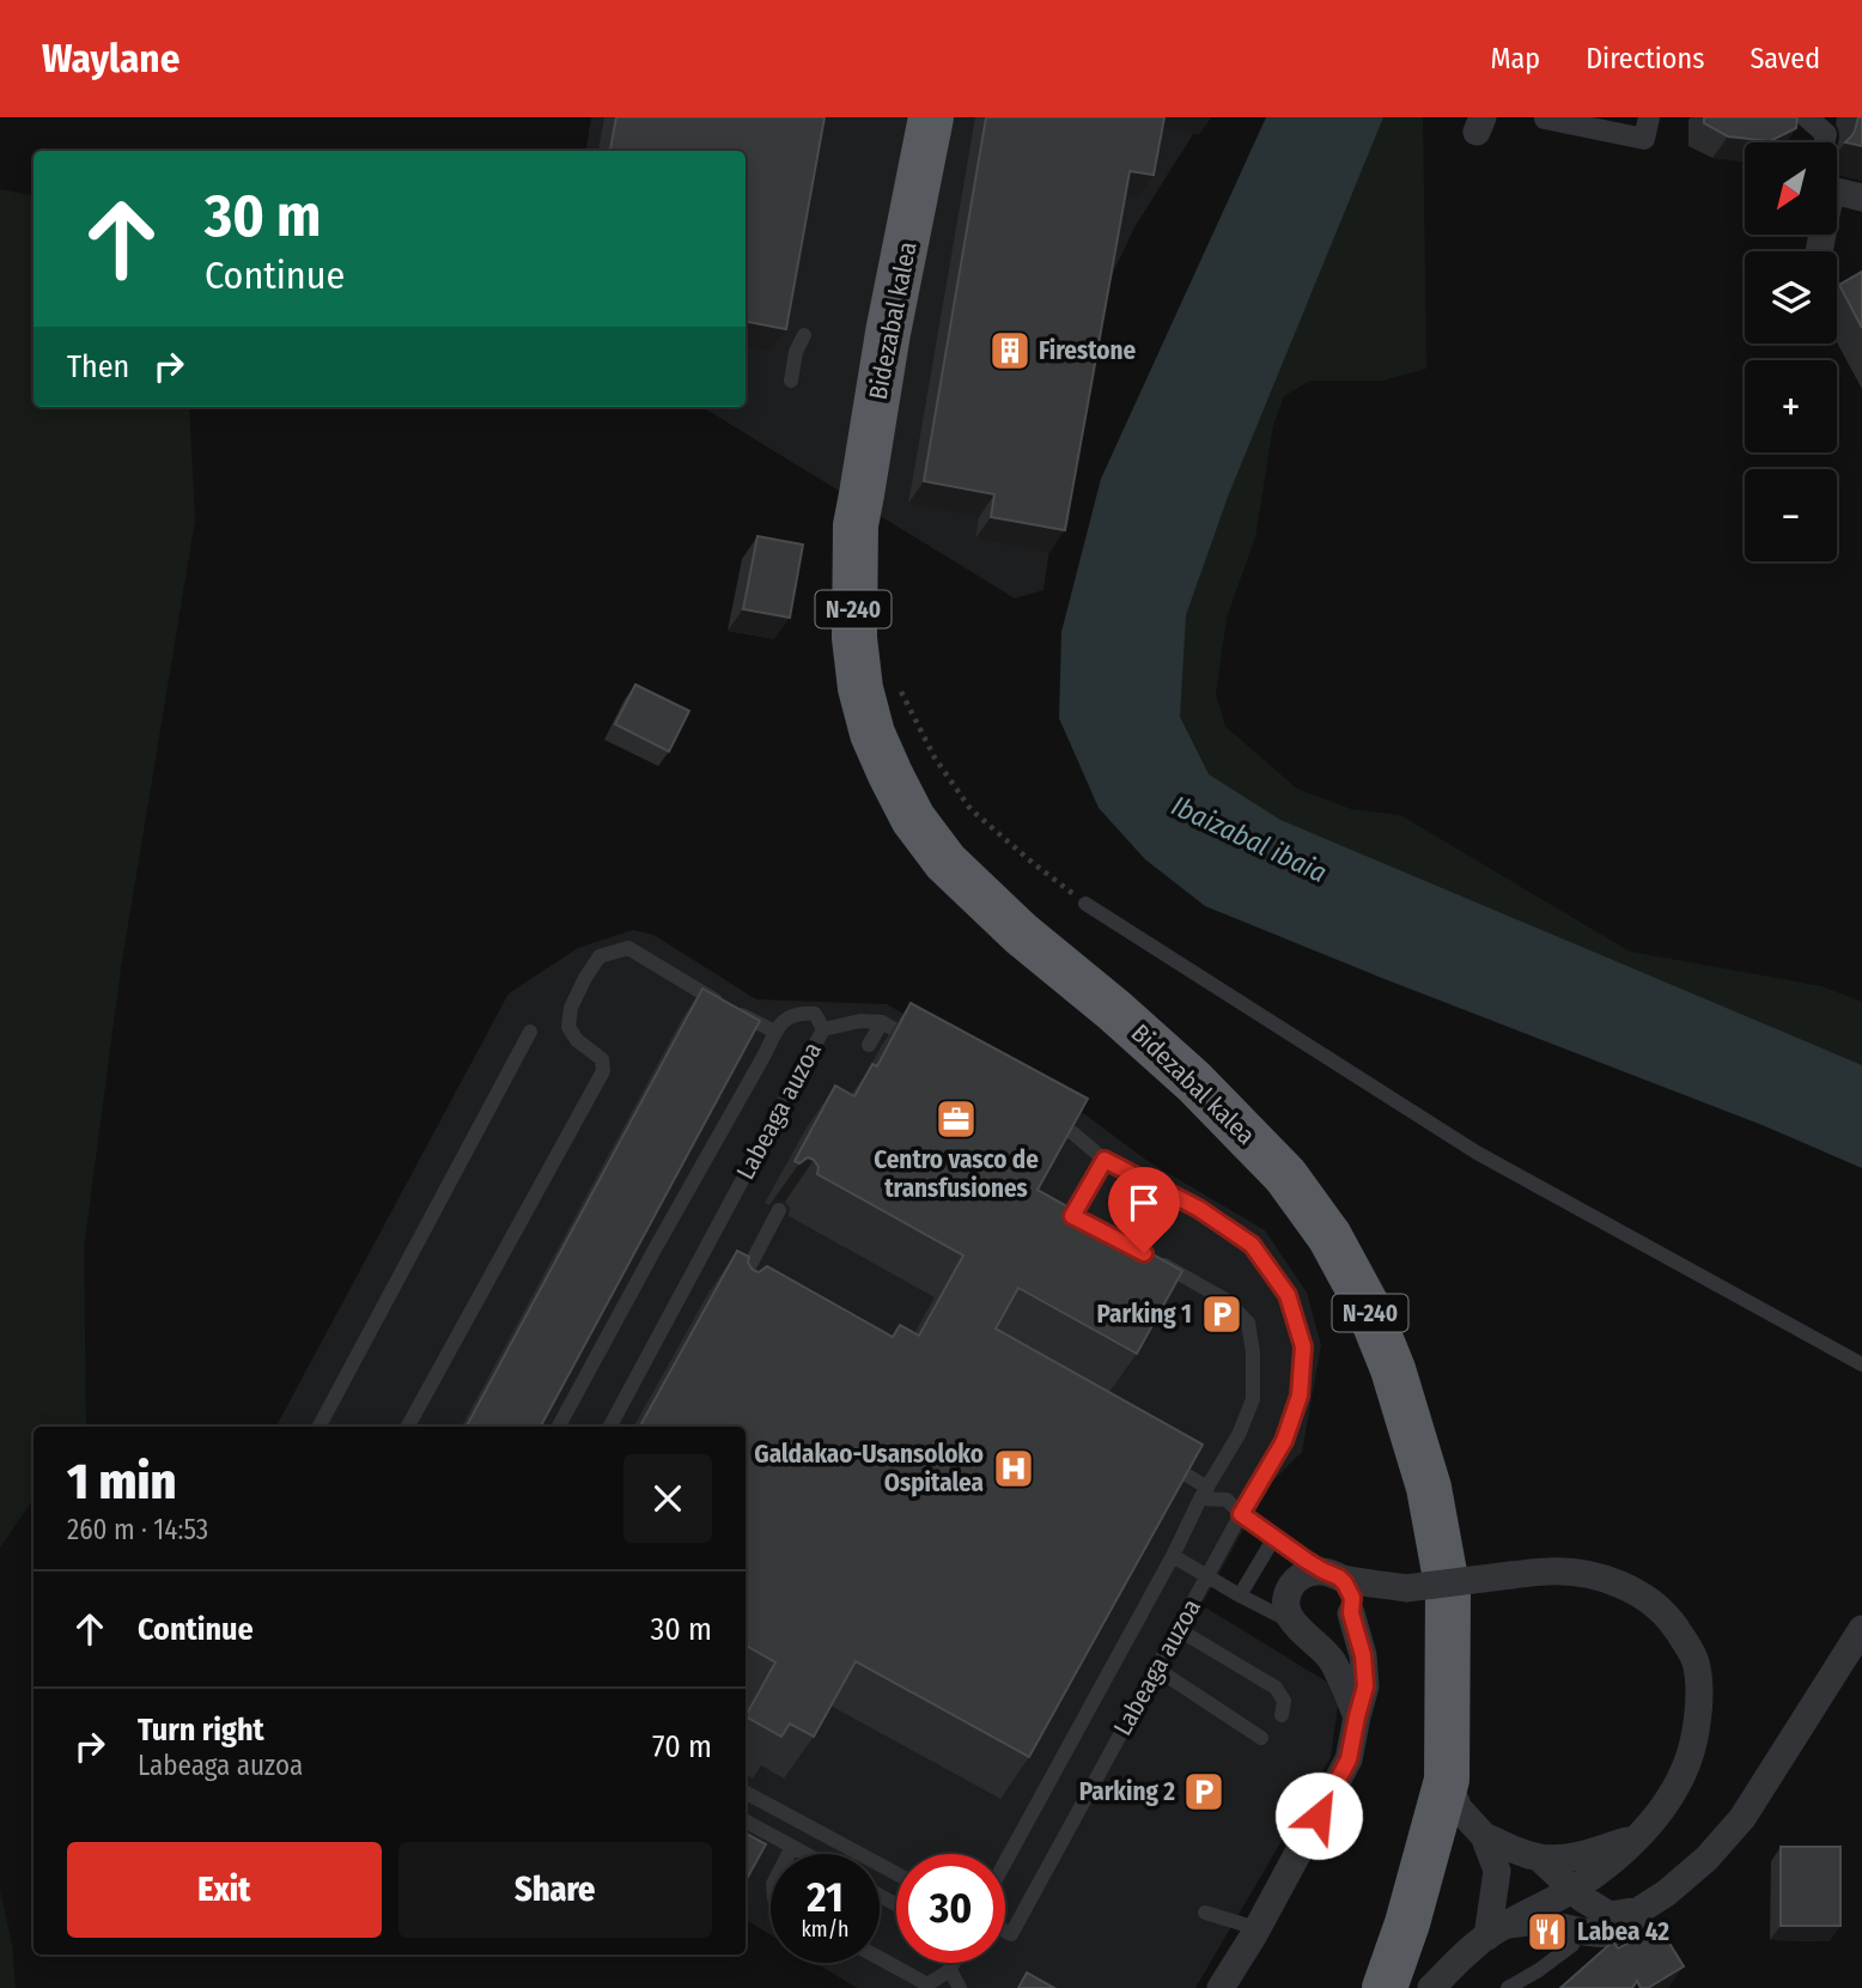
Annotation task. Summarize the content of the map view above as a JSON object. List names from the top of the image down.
{
  "streets": {
    "highway": ["Bidezabal kalea", "N-240"],
    "lane": ["Labeaga auzoa"]
  },
  "crossings": [
    ["Bidezabal kalea", "N-240"]
  ],
  "water": ["Ibaizabal ibaia"],
  "places": {
    "building": ["Firestone"],
    "office": ["Centro vasco de transfusiones"],
    "parking": ["Parking 1", "Parking 2"],
    "hospital": ["Galdakao-Usansoloko Ospitalea"],
    "restaurant": ["Labea 42"]
  },
  "north": "bottom left",
  "page": {
    "header": "Waylane",
    "nav": ["Map", "Directions", "Saved"],
    "map_buttons": ["+", "−"],
    "turn": ["30 m", "Continue"],
    "then": "Then",
    "heading": ["1 min", "260 m · 14:53"],
    "list": [
      {
        "name": "Continue",
        "value": "30 m"
      },
      {
        "name": "Turn right",
        "note": "Labeaga auzoa",
        "value": "70 m"
      }
    ],
    "buttons": ["Exit", "Share"],
    "speed": "21 km/h",
    "limit": "30"
  }
}
